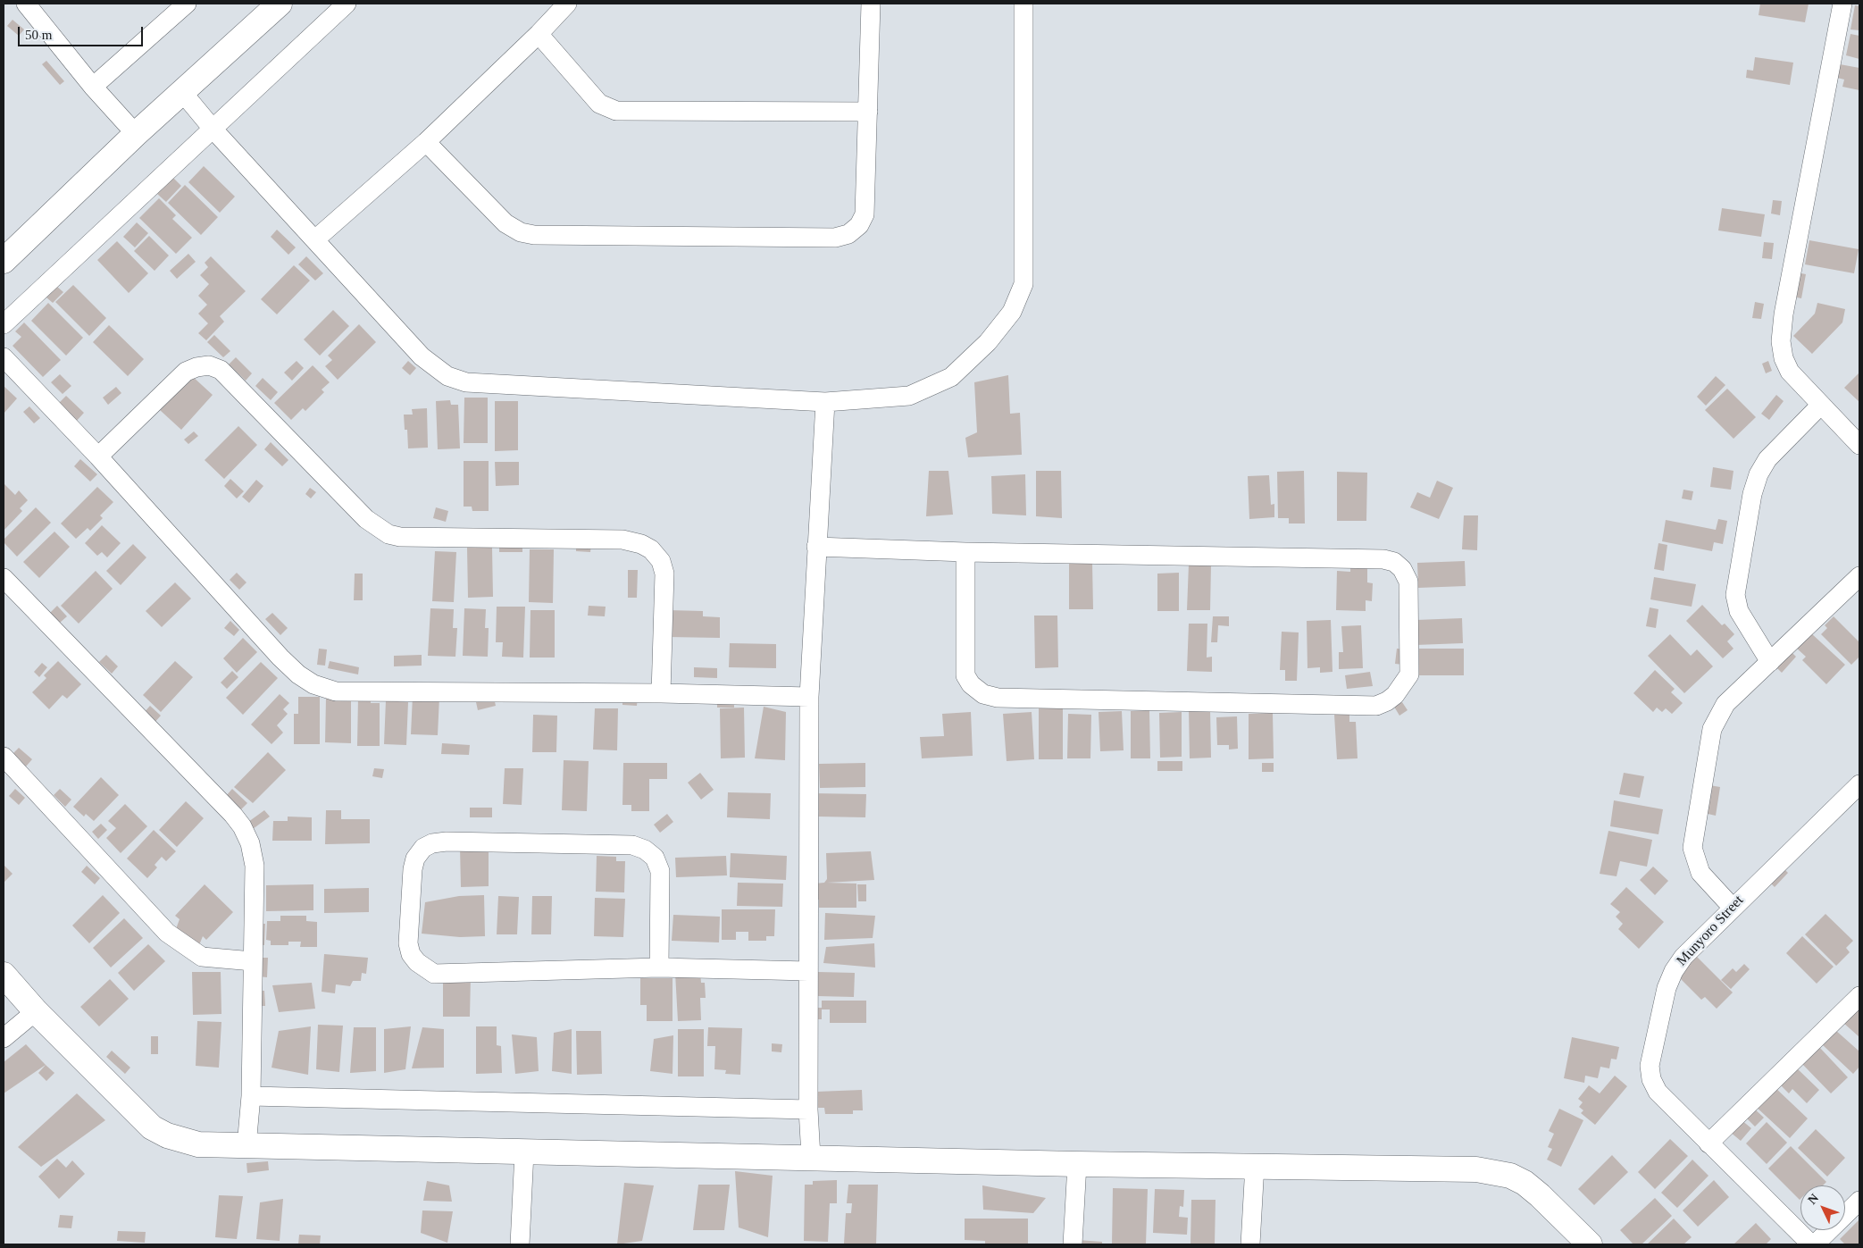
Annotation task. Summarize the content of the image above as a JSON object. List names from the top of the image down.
{
  "streets": {
    "street": ["Munyoro Street"]
  },
  "scale_bar": "50 m",
  "north": "top left"
}
